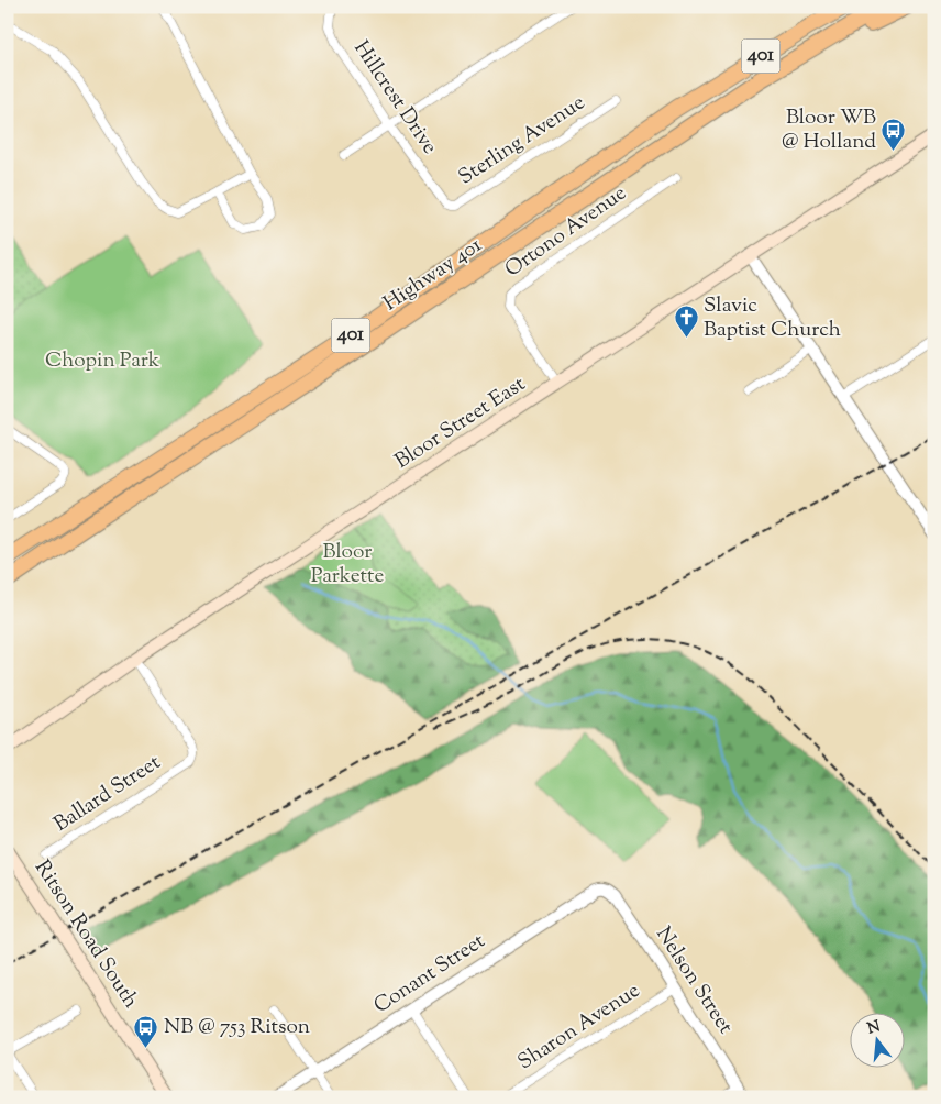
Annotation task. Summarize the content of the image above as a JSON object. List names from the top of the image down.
{
  "streets": {
    "highway": ["401", "Highway 401"],
    "main road": ["Bloor Street East", "Ritson Road South"],
    "street": [
      "Hillcrest Drive",
      "Sterling Avenue",
      "Ortono Avenue",
      "Ballard Street",
      "Conant Street",
      "Nelson Street",
      "Sharon Avenue"
    ]
  },
  "crossings": [
    ["Hillcrest Drive", "Sterling Avenue"],
    ["Ortono Avenue", "Bloor Street East"],
    ["Bloor Street East", "Ballard Street"],
    ["Conant Street", "Nelson Street"],
    ["Nelson Street", "Sharon Avenue"]
  ],
  "parks": ["Chopin Park", "Bloor Parkette"],
  "places": {
    "bus stop": ["Bloor WB @ Holland", "NB @ 753 Ritson"],
    "church": ["Slavic Baptist Church"]
  },
  "north": "top"
}
